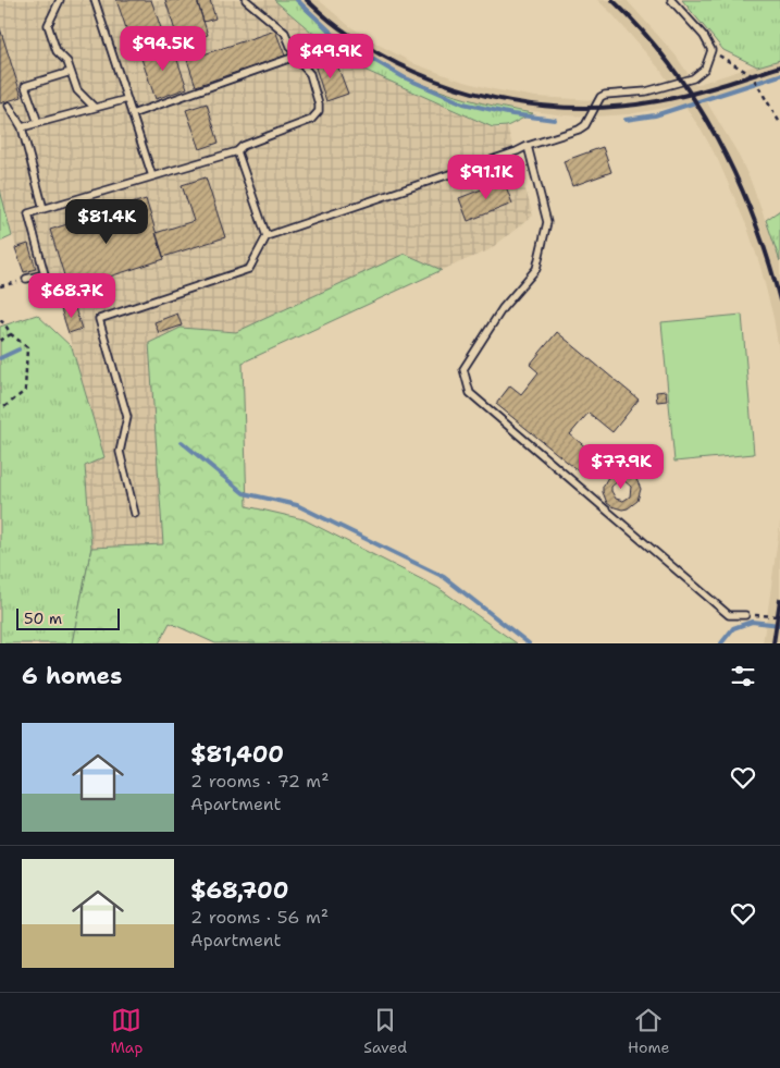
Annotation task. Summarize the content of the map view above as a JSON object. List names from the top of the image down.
{
  "scale_bar": "50 m",
  "page": {
    "price": [
      "$94.5K",
      "$49.9K",
      "$91.1K",
      "$81.4K",
      "$68.7K",
      "$77.9K"
    ],
    "scale": "50 m",
    "heading": "6 homes",
    "list": [
      {
        "name": "$81,400",
        "note": "2 rooms · 72 m² · Apartment"
      },
      {
        "name": "$68,700",
        "note": "2 rooms · 56 m² · Apartment"
      }
    ],
    "tabs": ["Map", "Saved", "Home"]
  }
}
